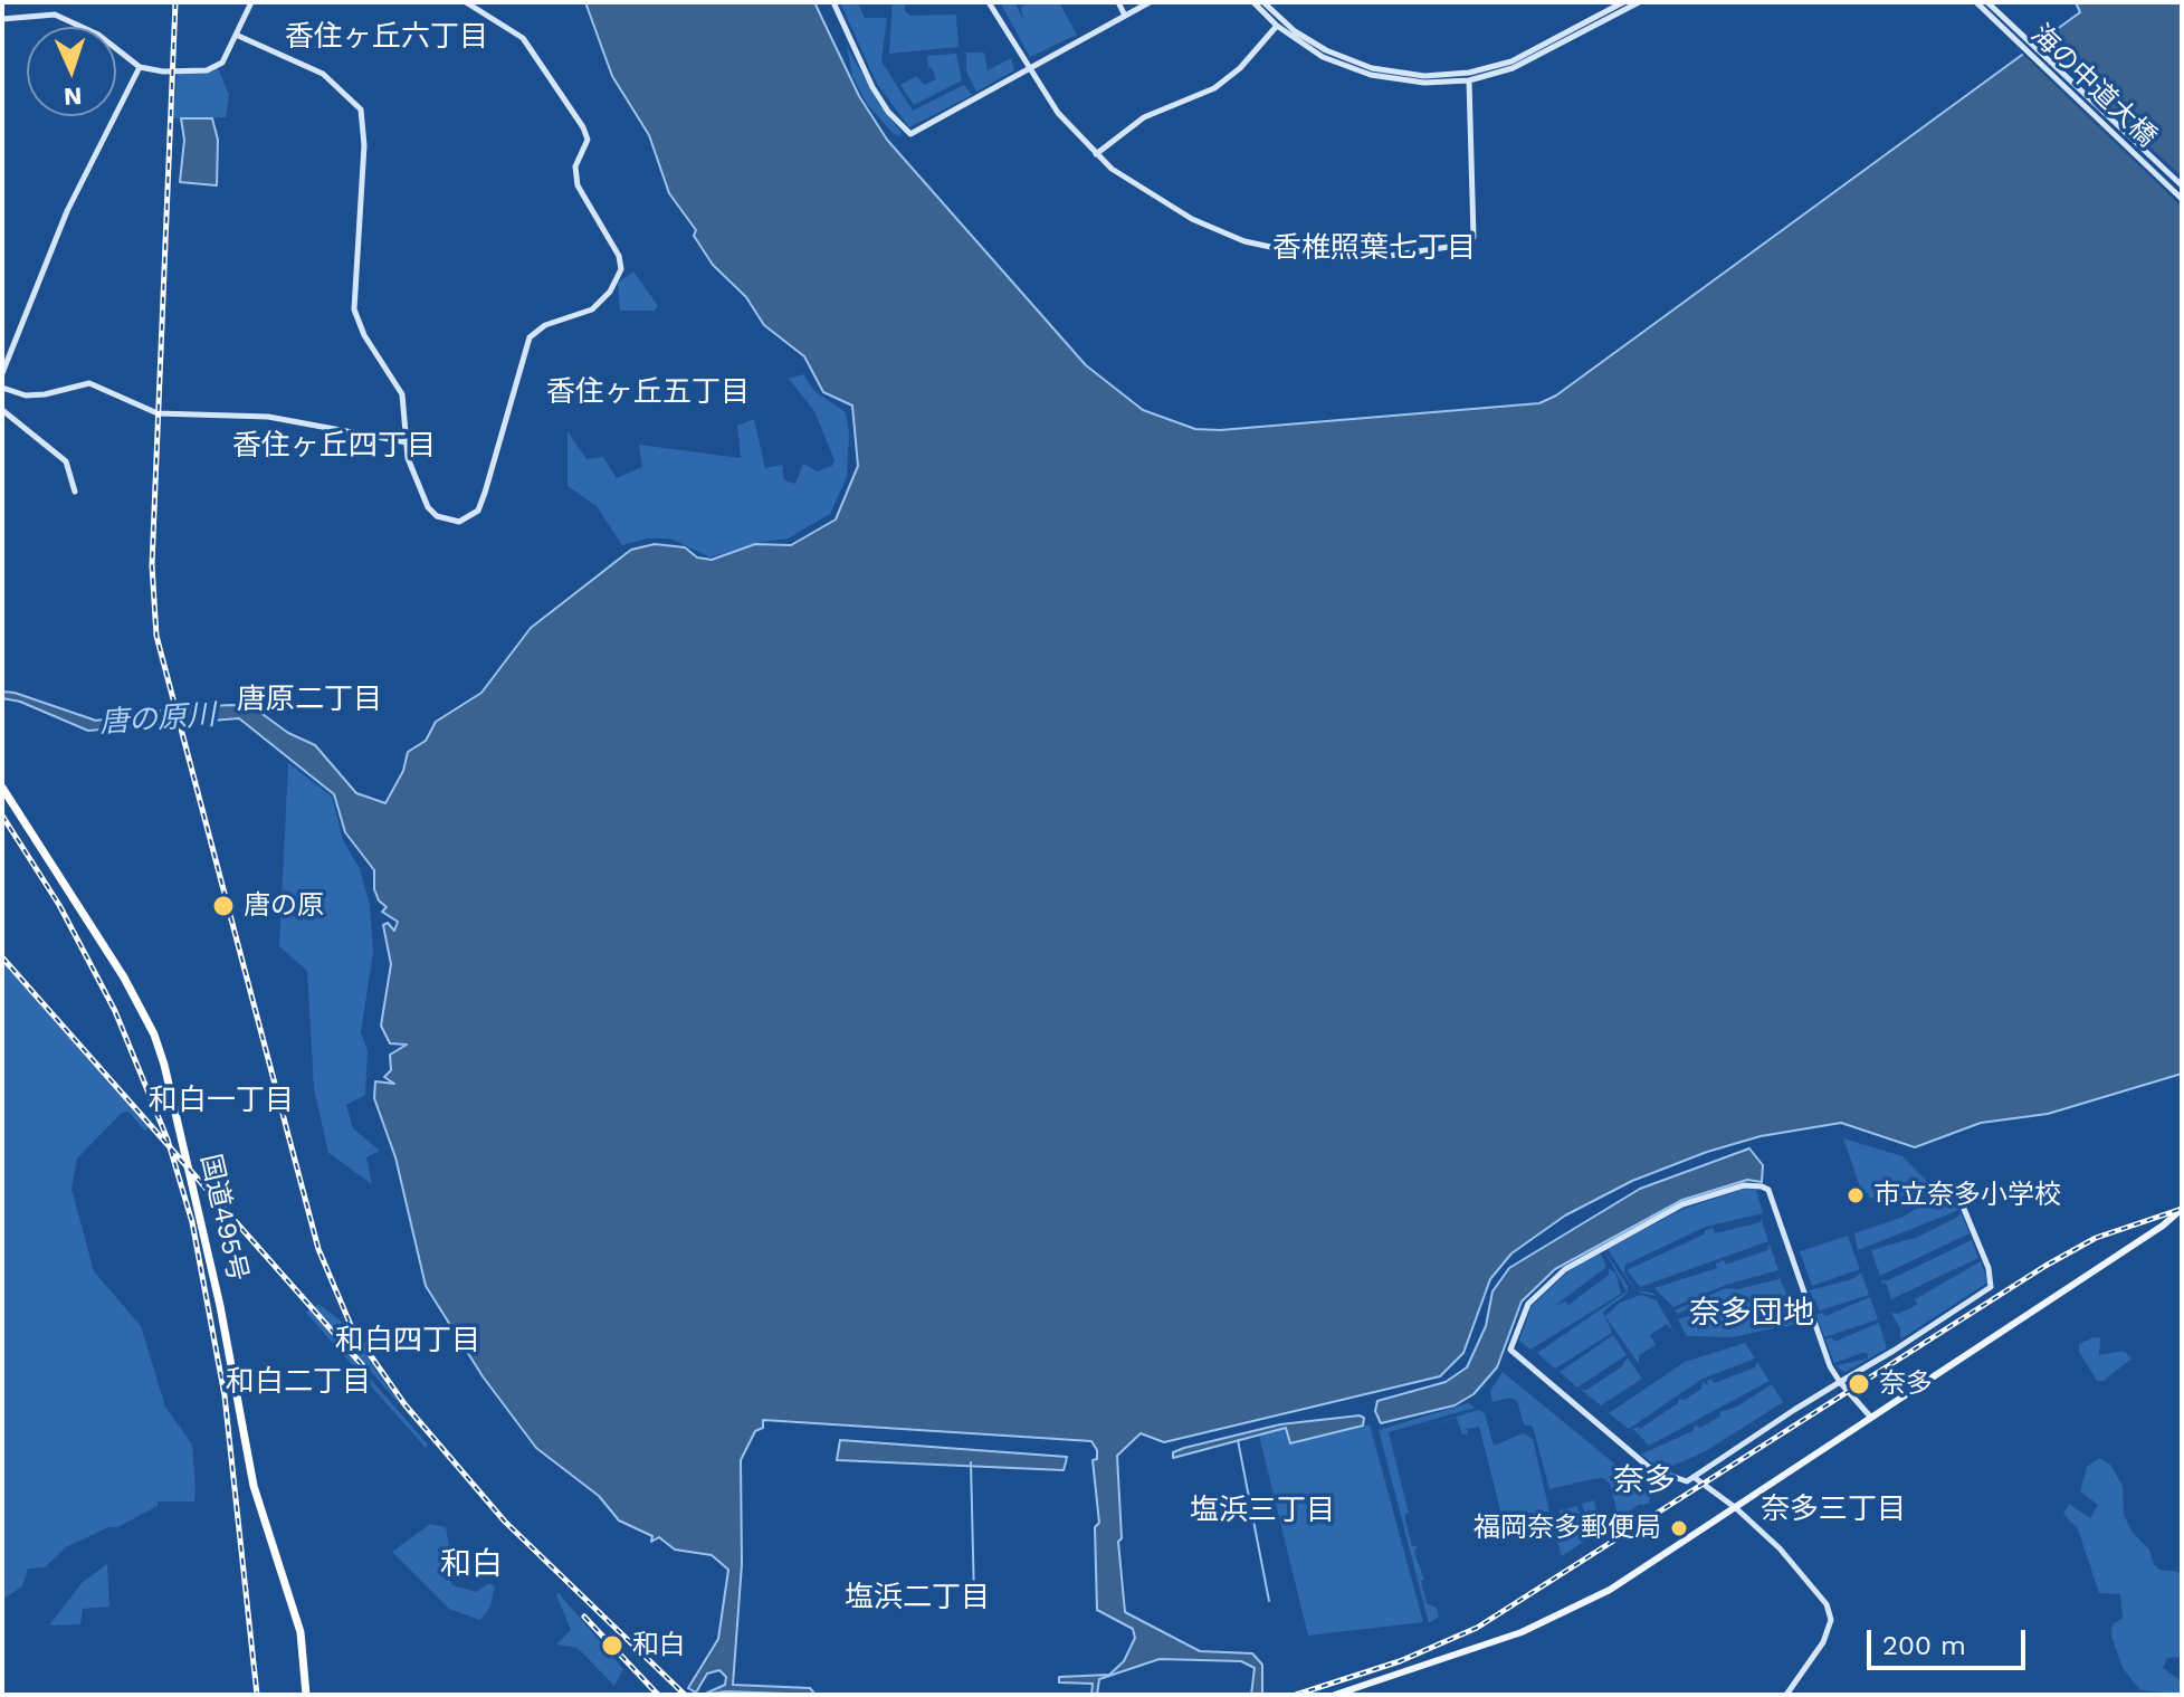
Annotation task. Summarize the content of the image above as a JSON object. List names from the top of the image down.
{
  "streets": {
    "highway": ["国道495号"],
    "street": ["海の中道大橋"]
  },
  "districts": [
    "香住ヶ丘六丁目",
    "香椎照葉七丁目",
    "香住ヶ丘五丁目",
    "香住ヶ丘四丁目",
    "唐原二丁目",
    "和白一丁目",
    "奈多団地",
    "和白四丁目",
    "和白二丁目",
    "奈多",
    "奈多三丁目",
    "塩浜三丁目",
    "和白",
    "塩浜二丁目"
  ],
  "water": ["唐の原川"],
  "places": [
    "唐の原",
    "市立奈多小学校",
    "奈多",
    "福岡奈多郵便局",
    "和白"
  ],
  "scale_bar": "200 m",
  "north": "bottom"
}
